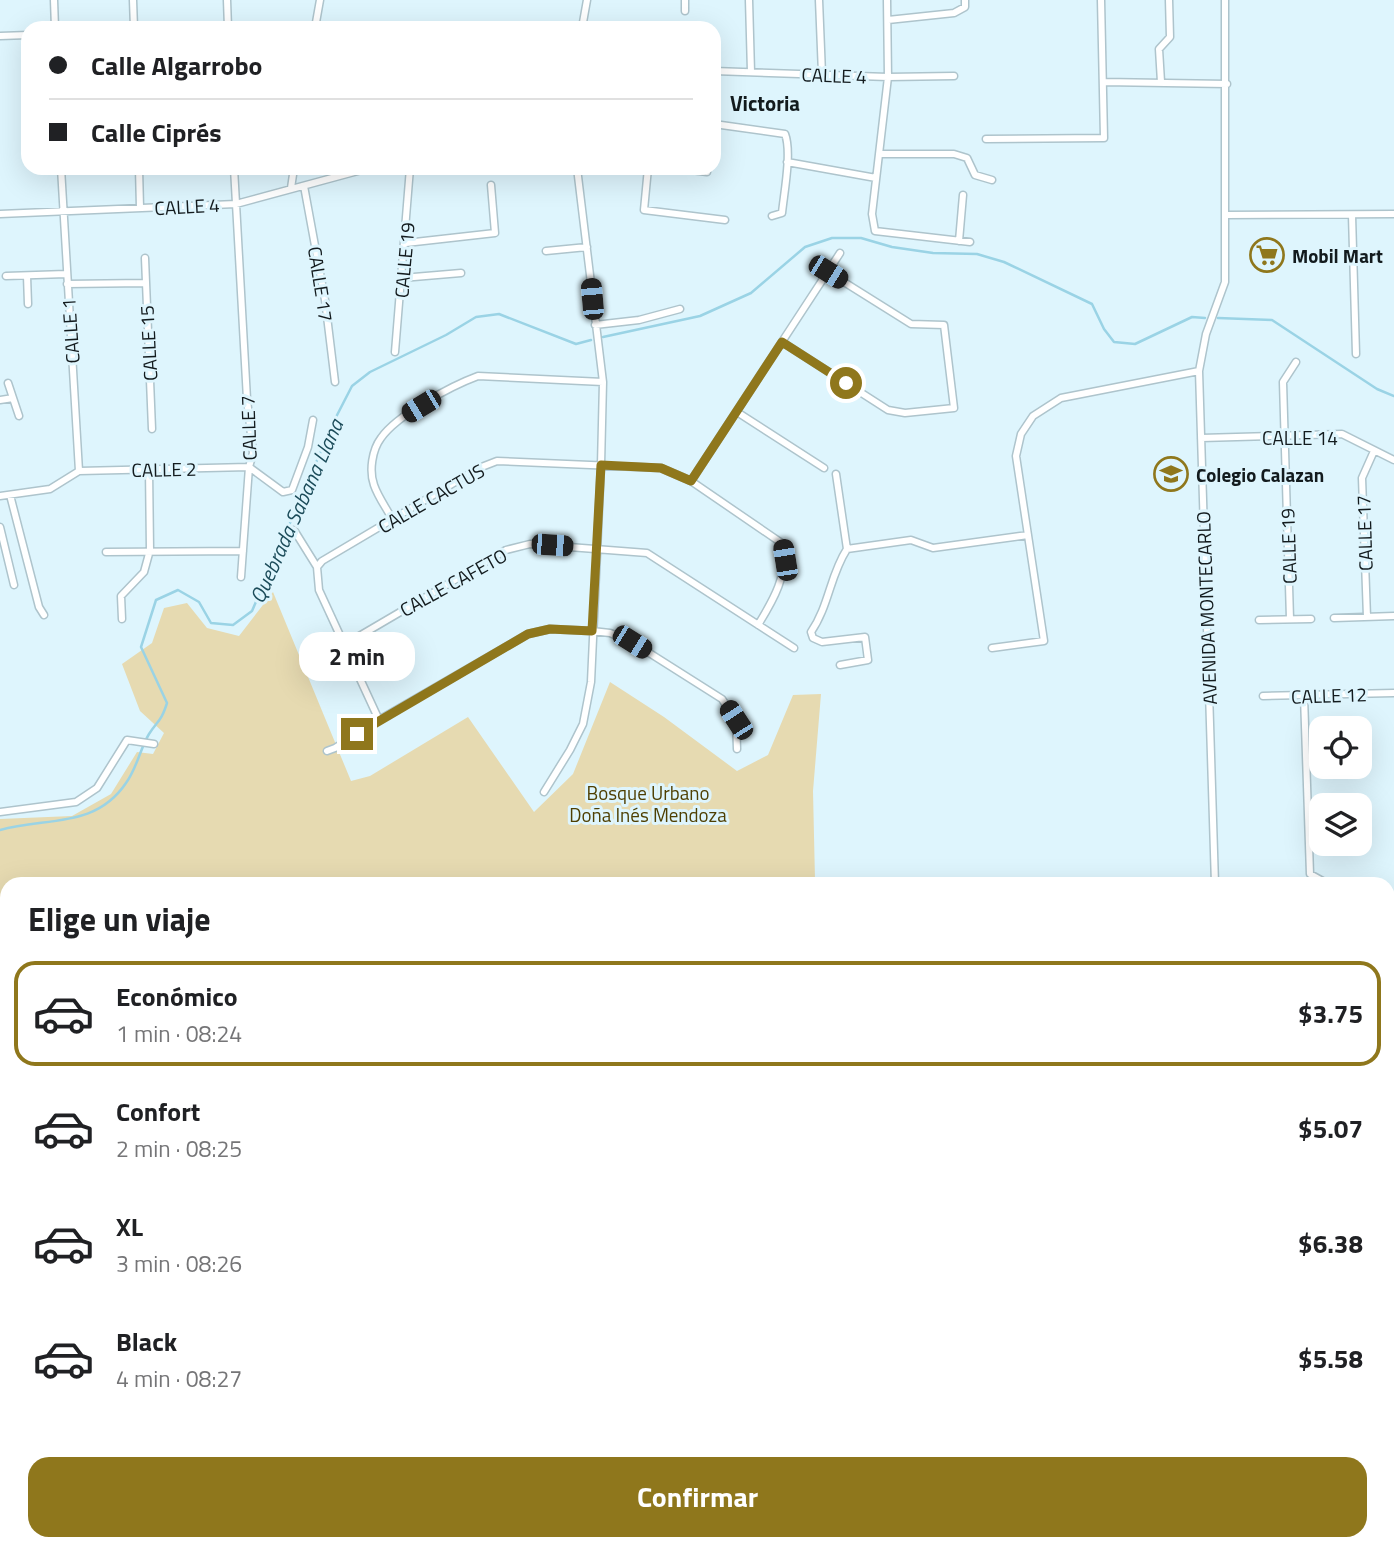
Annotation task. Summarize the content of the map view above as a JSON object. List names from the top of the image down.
{
  "streets": {
    "street": [
      "CALLE 4",
      "CALLE 19",
      "CALLE 17",
      "CALLE 1",
      "CALLE 15",
      "CALLE 7",
      "CALLE 14",
      "CALLE 2",
      "CALLE CACTUS",
      "CALLE CAFETO",
      "AVENIDA MONTECARLO",
      "CALLE 12"
    ]
  },
  "crossings": [
    ["CALLE 4", "CALLE 17"],
    ["CALLE 4", "CALLE 1"],
    ["CALLE 4", "CALLE 7"],
    ["CALLE 19", "CALLE 14"],
    ["CALLE 17", "CALLE 14"],
    ["CALLE 1", "CALLE 2"],
    ["CALLE 7", "CALLE 2"],
    ["CALLE 14", "AVENIDA MONTECARLO"],
    ["CALLE CACTUS", "CALLE CAFETO"]
  ],
  "districts": ["Victoria"],
  "water": ["Quebrada Sabana Llana"],
  "parks": ["Bosque Urbano Doña Inés Mendoza"],
  "places": {
    "supermarket": ["Mobil Mart"],
    "school or university": ["Colegio Calazan"]
  },
  "page": {
    "banner": ["Calle Algarrobo", "Calle Ciprés"],
    "bubble": "2 min",
    "heading": "Elige un viaje",
    "list": [
      {
        "name": "Económico",
        "note": "1 min · 08:24",
        "value": "$3.75"
      },
      {
        "name": "Confort",
        "note": "2 min · 08:25",
        "value": "$5.07"
      },
      {
        "name": "XL",
        "note": "3 min · 08:26",
        "value": "$6.38"
      },
      {
        "name": "Black",
        "note": "4 min · 08:27",
        "value": "$5.58"
      }
    ],
    "buttons": "Confirmar"
  }
}
